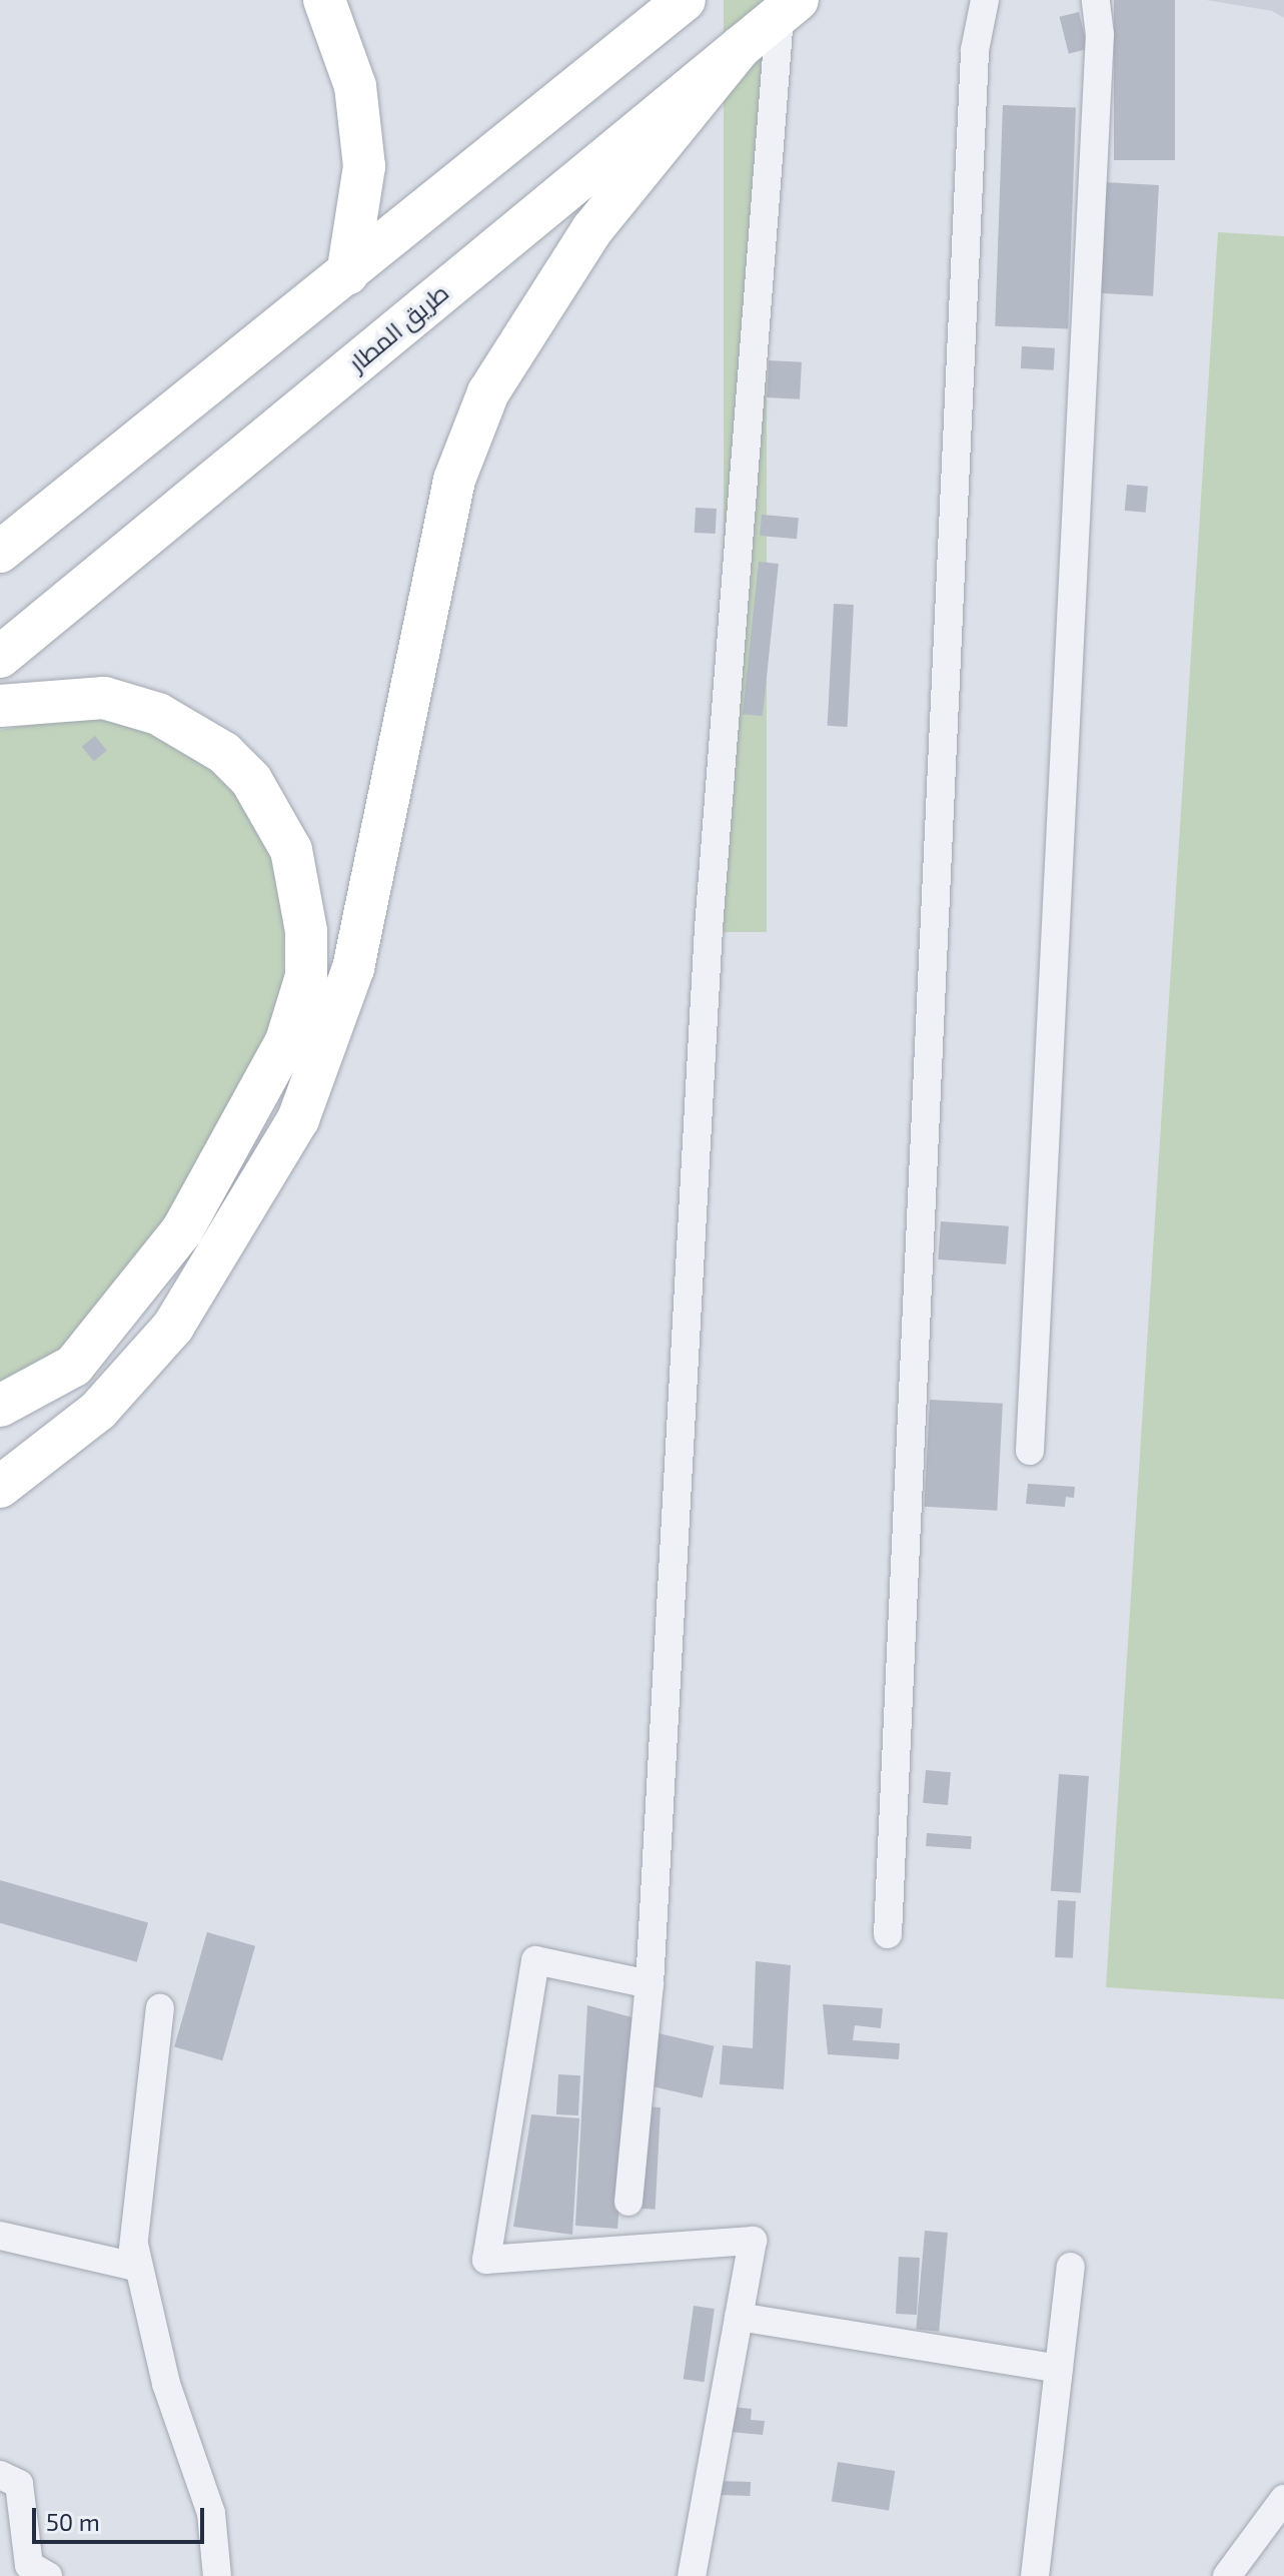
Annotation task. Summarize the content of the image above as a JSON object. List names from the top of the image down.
{
  "streets": {
    "highway": ["طريق المطار"]
  },
  "scale_bar": "50 m"
}
